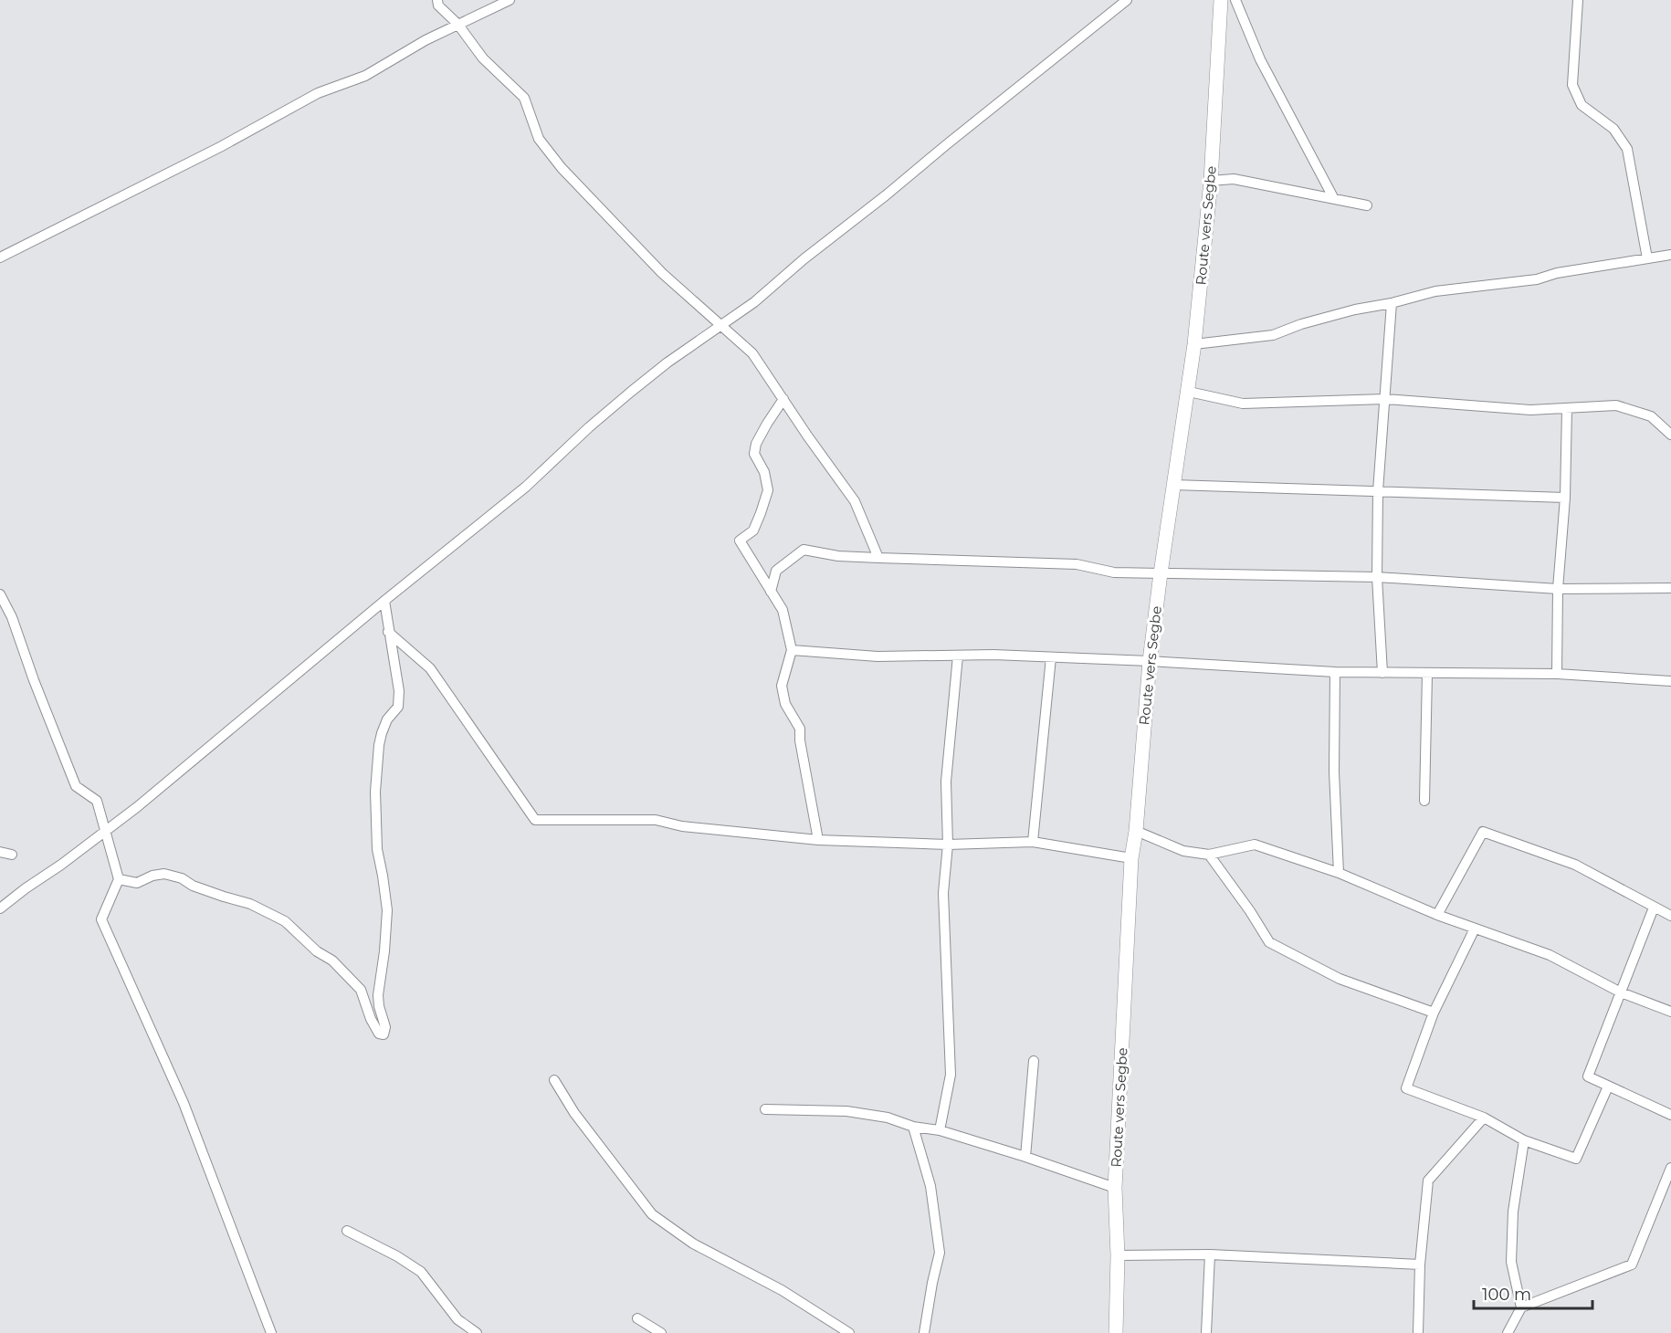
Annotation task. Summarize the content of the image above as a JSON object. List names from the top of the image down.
{
  "streets": {
    "main road": ["Route vers Segbe"]
  },
  "scale_bar": "100 m"
}
